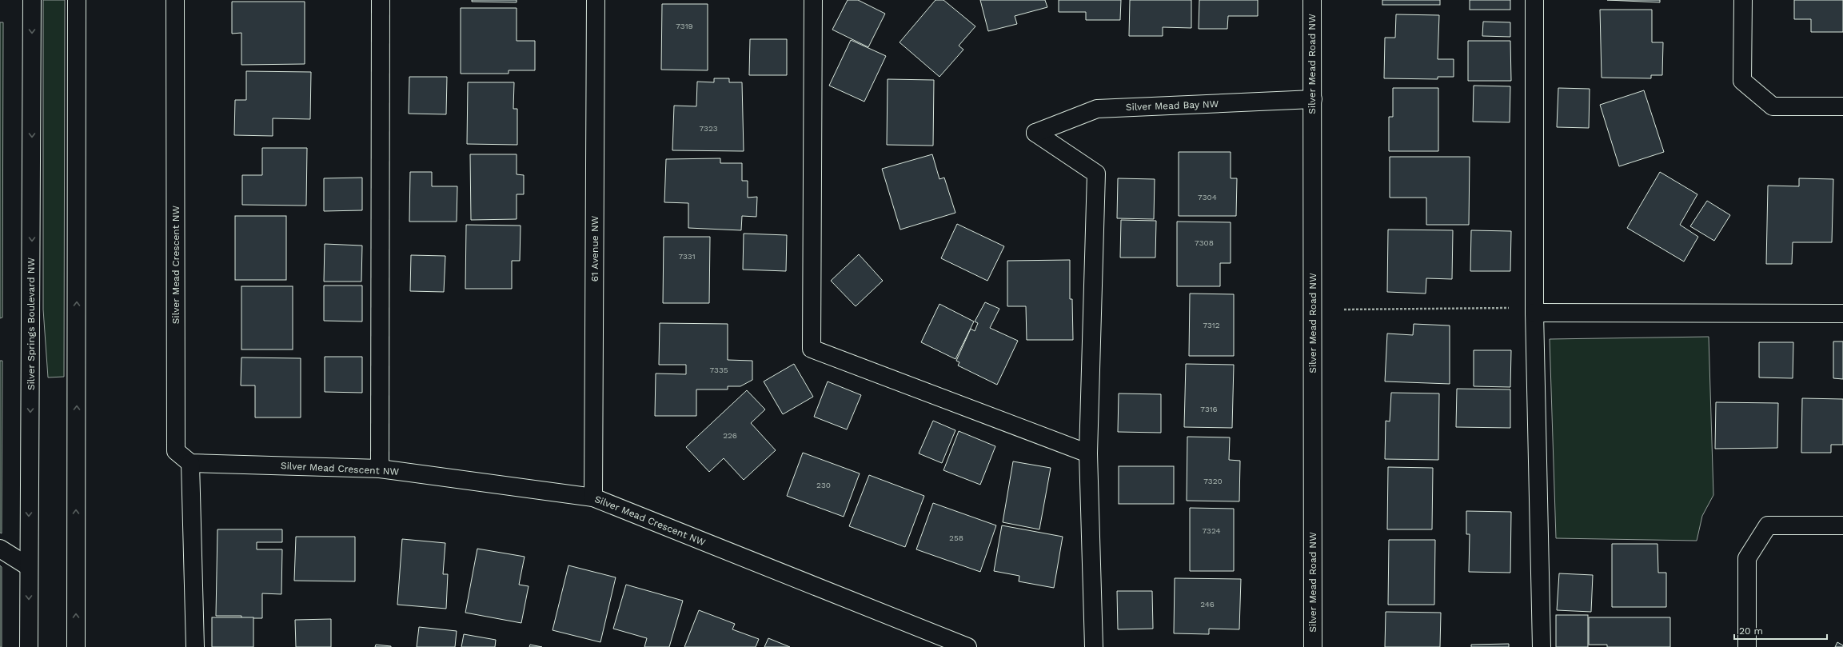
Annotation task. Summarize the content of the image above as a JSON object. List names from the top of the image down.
{
  "streets": {
    "street": [
      "Silver Mead Road NW",
      "Silver Mead Bay NW",
      "61 Avenue NW",
      "Silver Mead Crescent NW",
      "Silver Springs Boulevard NW"
    ]
  },
  "crossings": [
    ["Silver Mead Road NW", "Silver Mead Bay NW"],
    ["61 Avenue NW", "Silver Mead Crescent NW"]
  ],
  "house_numbers": [
    "7319",
    "7323",
    "7304",
    "7308",
    "7331",
    "7312",
    "7335",
    "7316",
    "226",
    "7320",
    "230",
    "7324",
    "258",
    "246"
  ],
  "scale_bar": "20 m"
}
